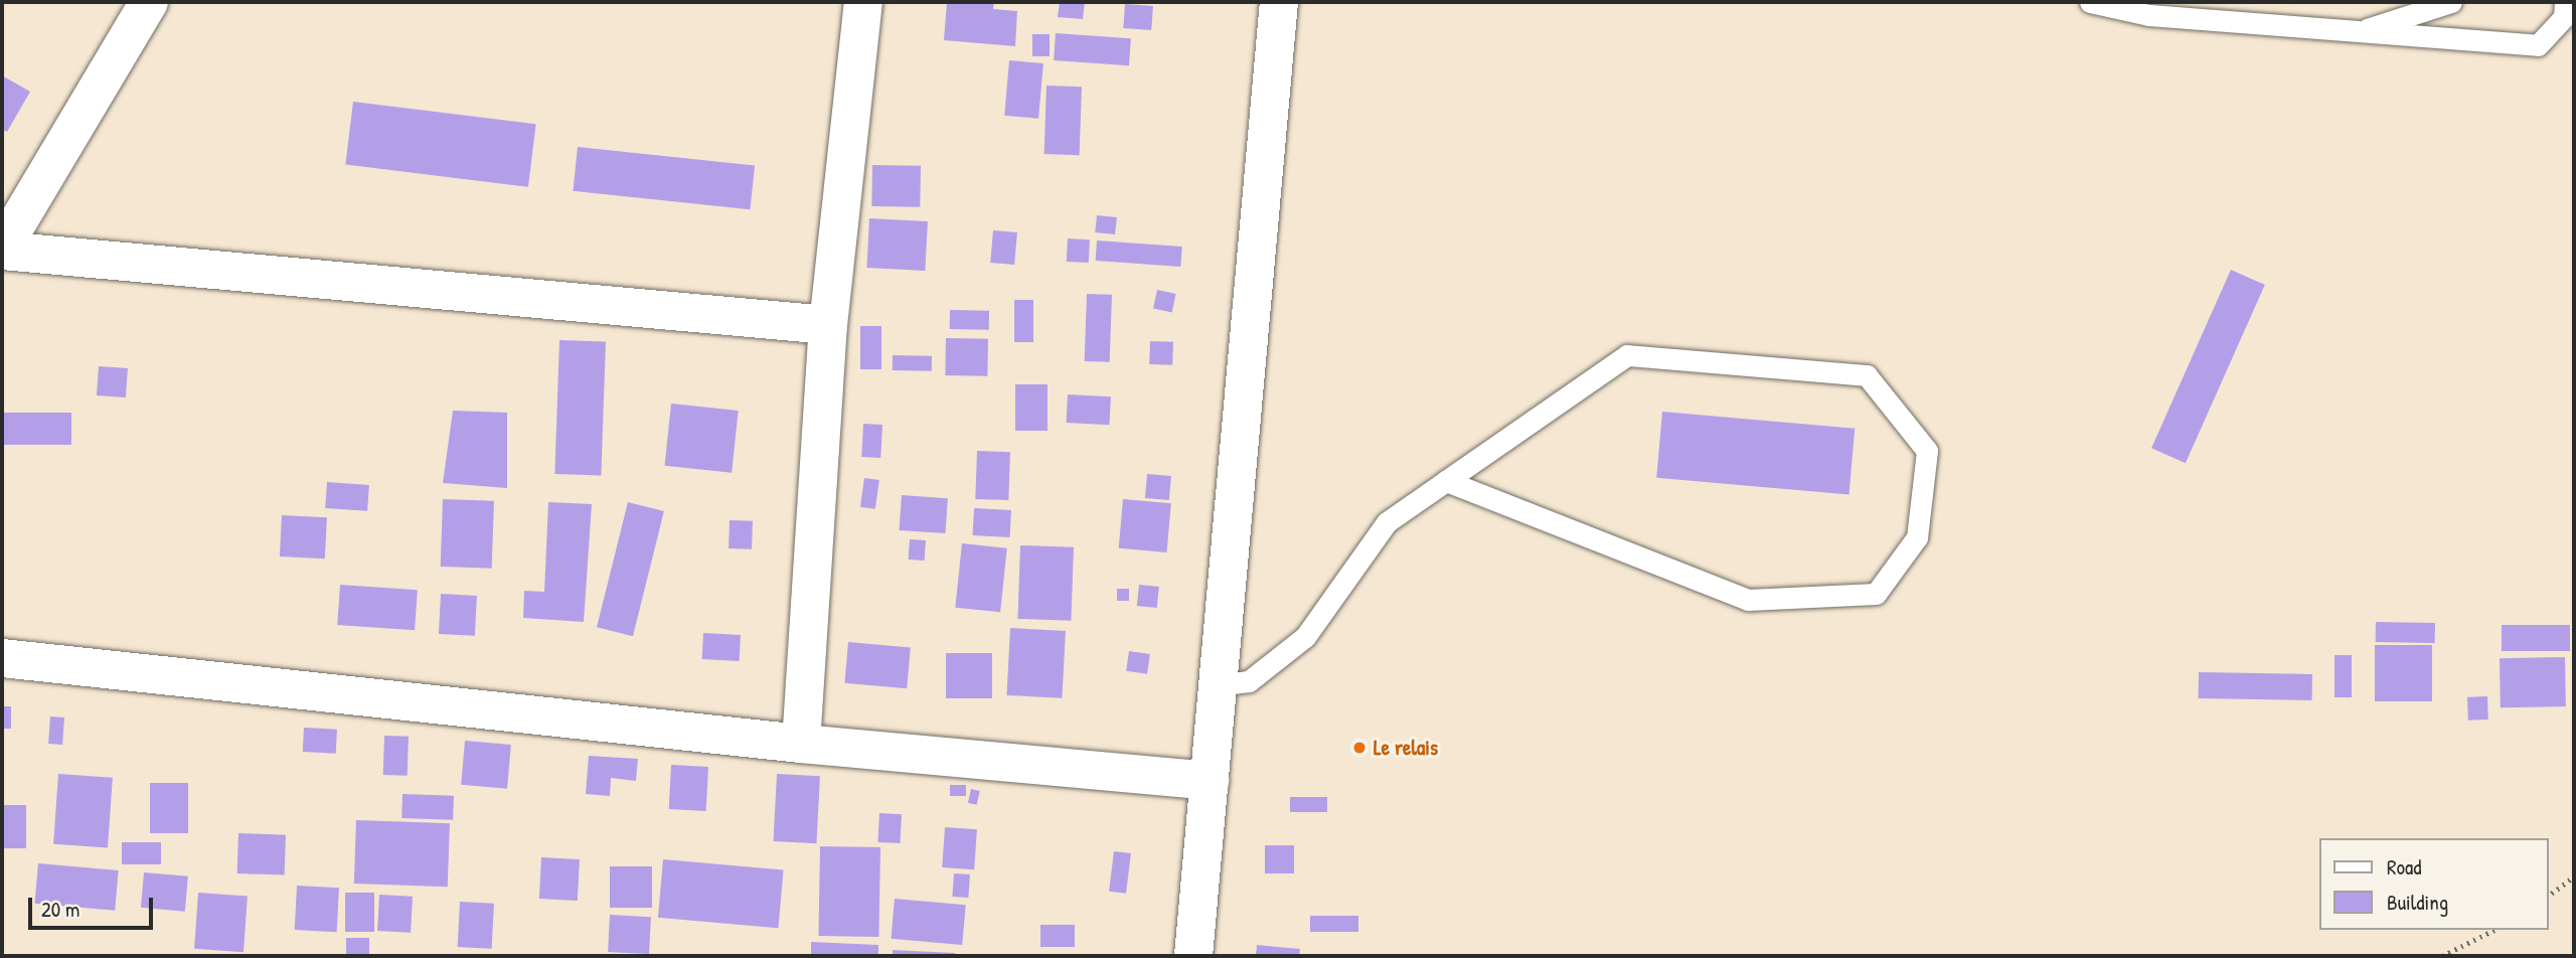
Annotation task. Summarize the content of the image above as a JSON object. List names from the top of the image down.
{
  "places": ["Le relais"],
  "legend": ["Road", "Building"],
  "scale_bar": "20 m"
}
